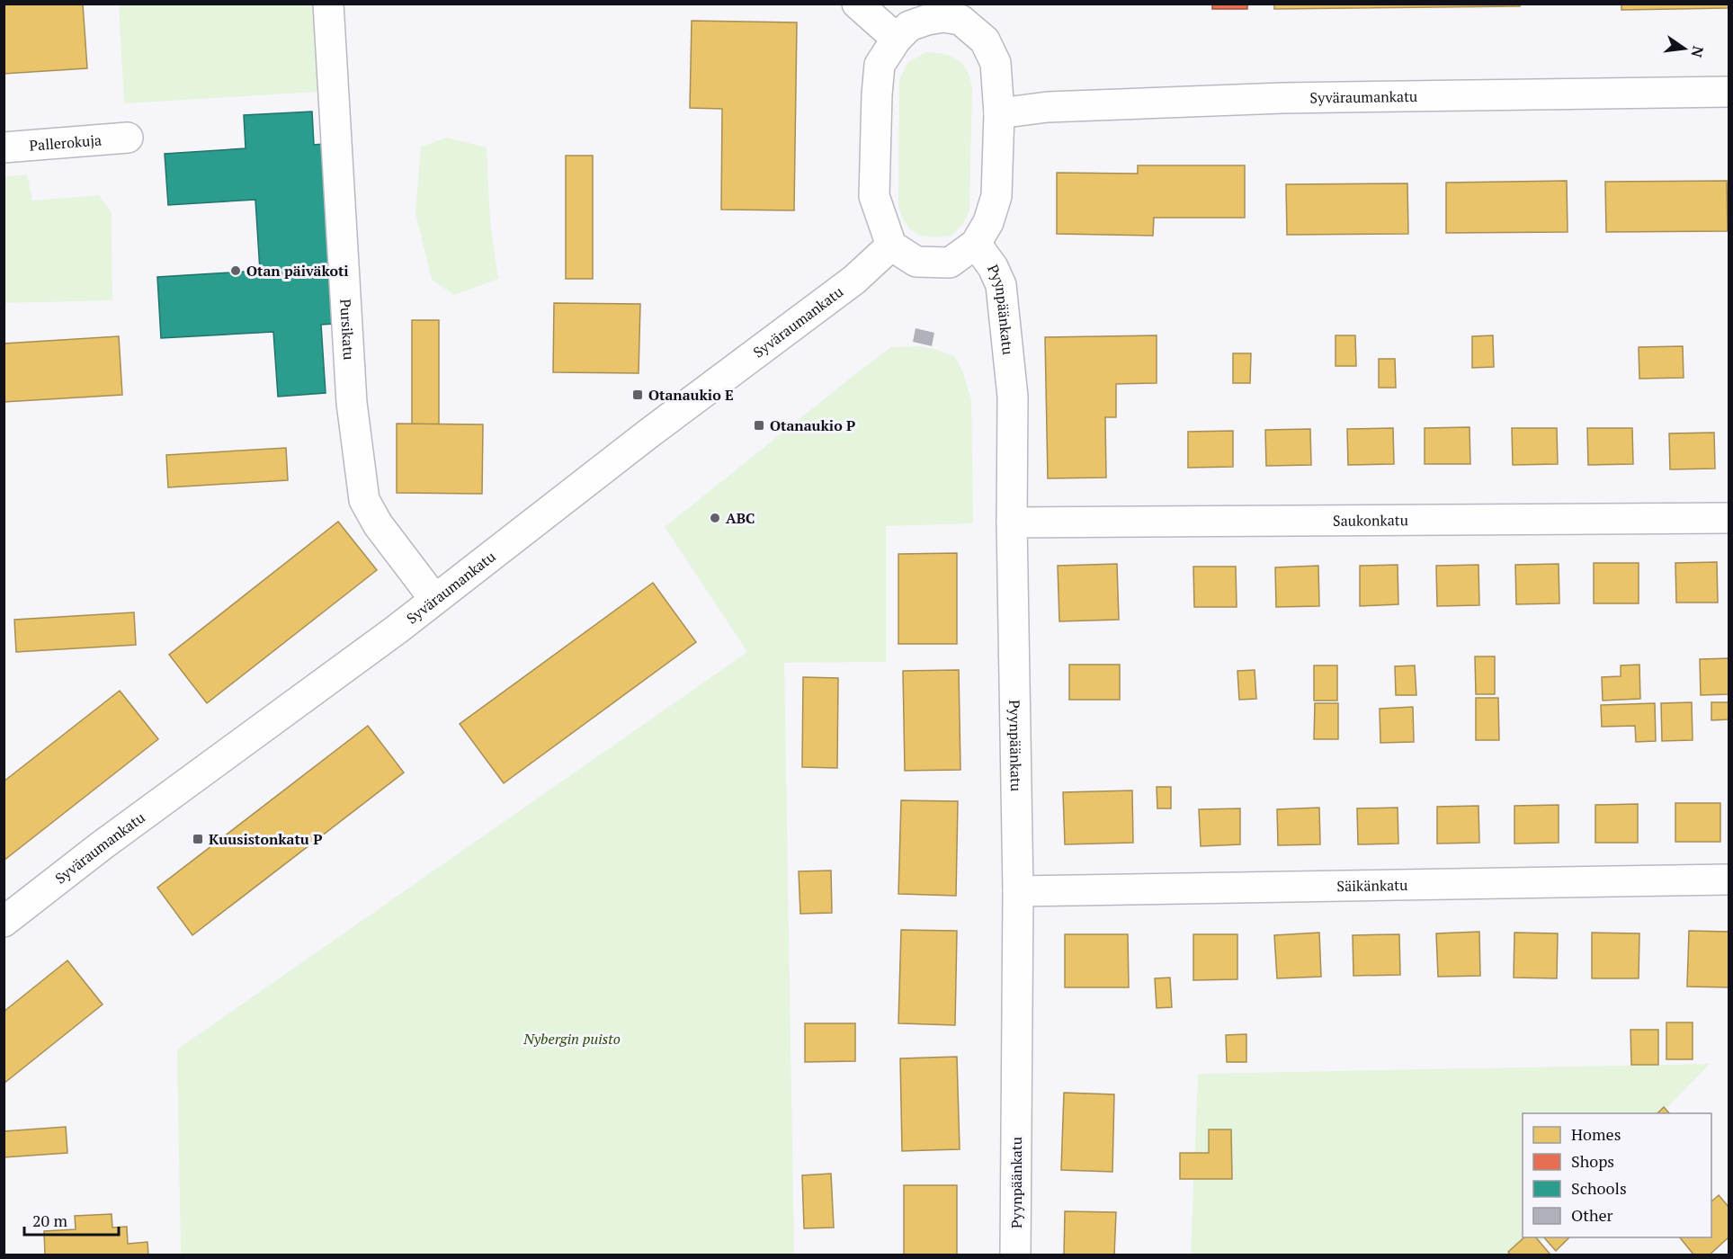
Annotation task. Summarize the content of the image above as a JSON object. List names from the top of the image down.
{
  "streets": {
    "main road": [
      "Syväraumankatu",
      "Pallerokuja",
      "Pyynpäänkatu",
      "Pursikatu",
      "Saukonkatu",
      "Säikänkatu"
    ]
  },
  "crossings": [
    ["Syväraumankatu", "Pursikatu"],
    ["Pyynpäänkatu", "Saukonkatu"],
    ["Pyynpäänkatu", "Säikänkatu"]
  ],
  "parks": ["Nybergin puisto"],
  "places": {
    "other": ["Otan päiväkoti", "ABC"],
    "transit": ["Otanaukio E", "Otanaukio P", "Kuusistonkatu P"]
  },
  "legend": [
    "Homes",
    "Shops",
    "Schools",
    "Other"
  ],
  "scale_bar": "20 m",
  "north": "right"
}
